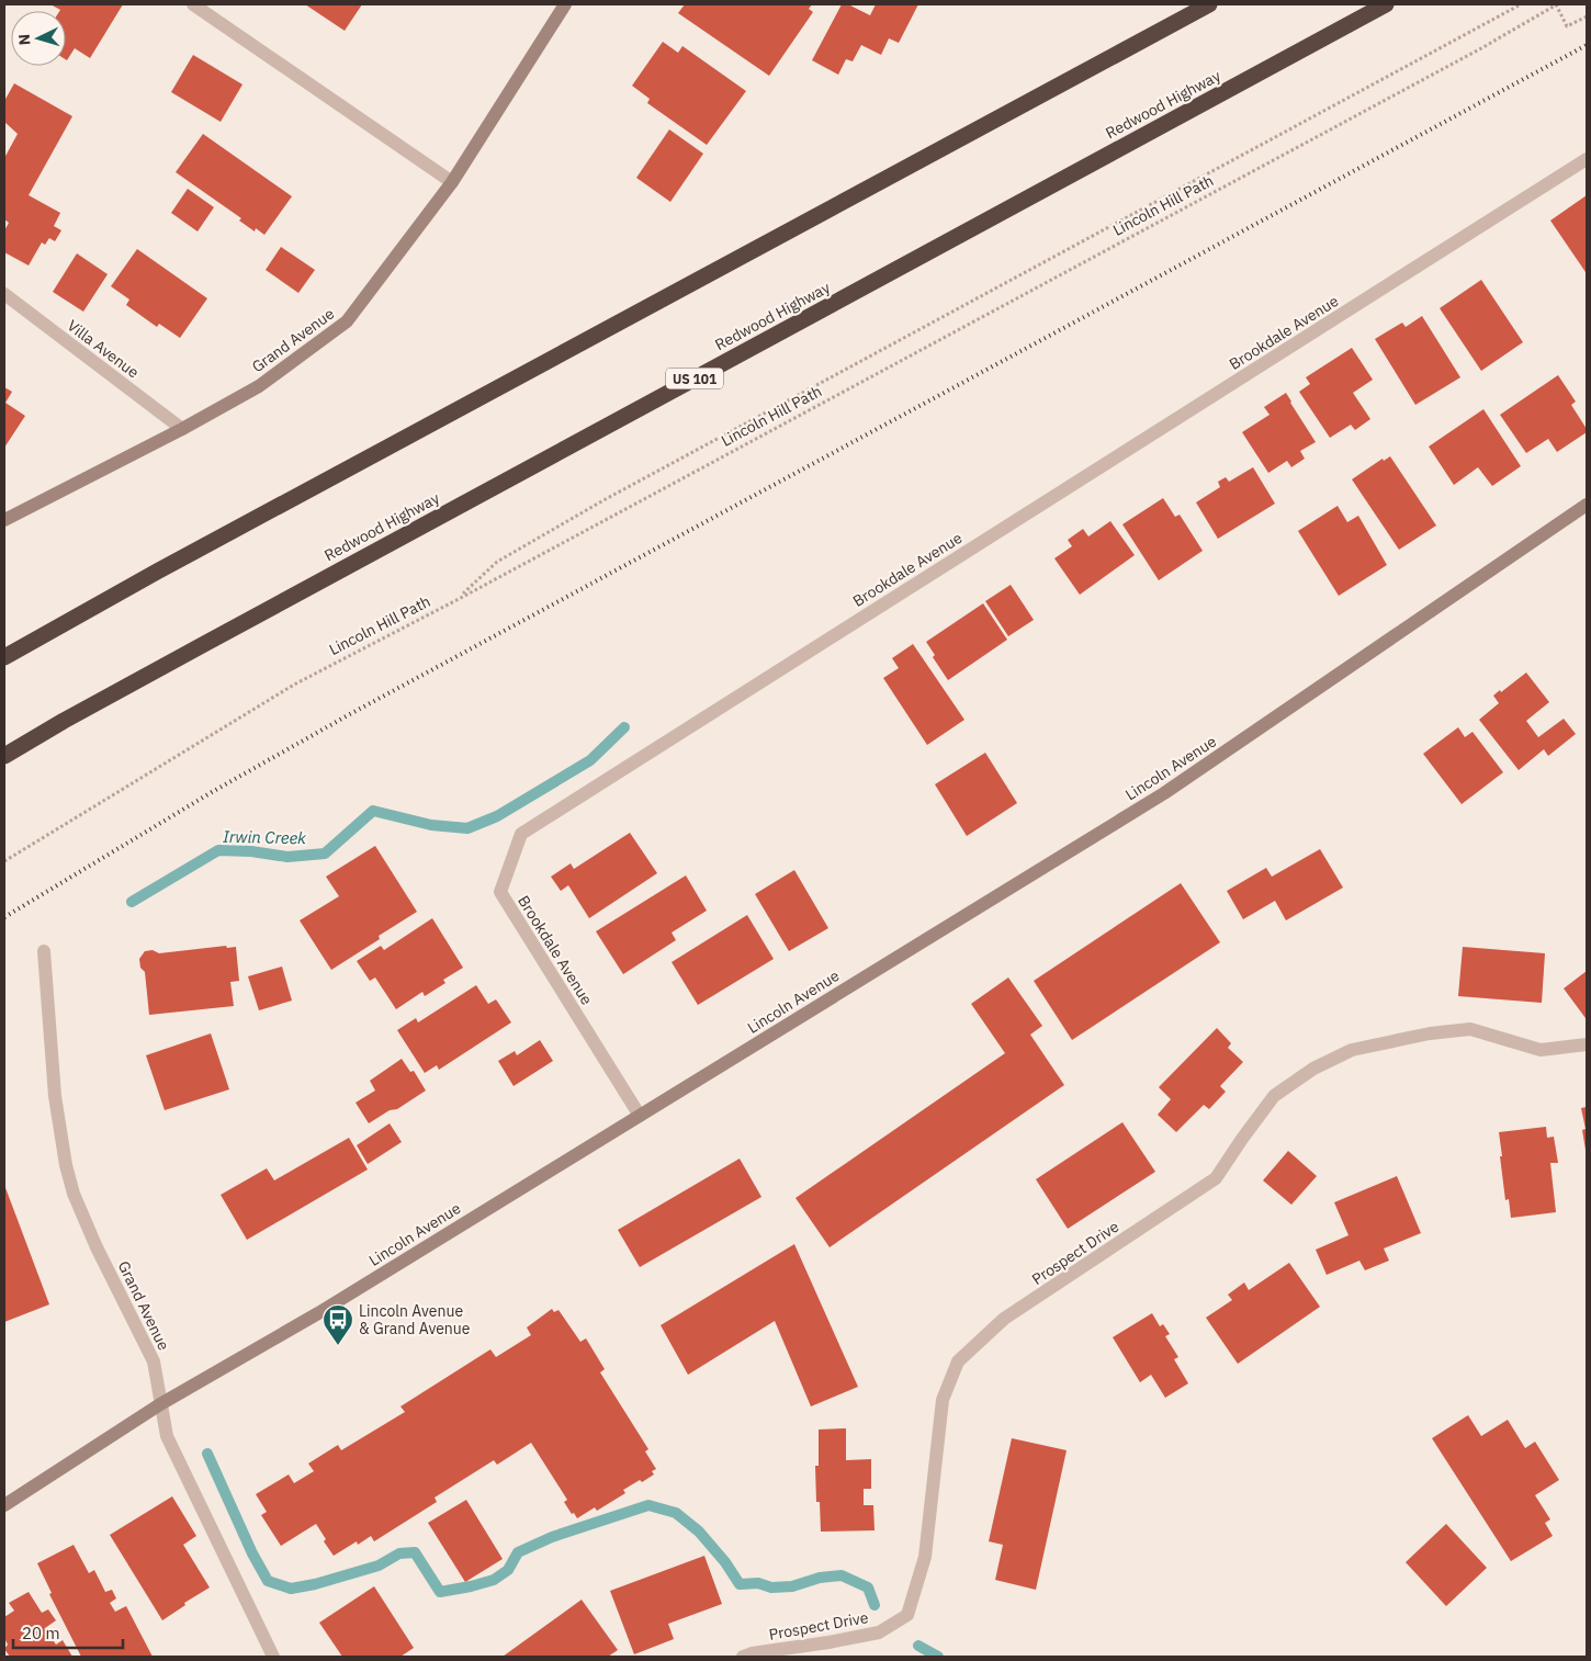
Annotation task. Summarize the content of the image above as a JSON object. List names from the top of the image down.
{
  "streets": {
    "highway": ["Redwood Highway", "US 101"],
    "main road": ["Grand Avenue", "Lincoln Avenue"],
    "street": ["Brookdale Avenue", "Villa Avenue", "Prospect Drive"],
    "path": ["Lincoln Hill Path"]
  },
  "crossings": [
    ["Brookdale Avenue", "Lincoln Avenue"],
    ["Grand Avenue", "Villa Avenue"],
    ["Grand Avenue", "Lincoln Avenue"]
  ],
  "water": ["Irwin Creek"],
  "places": {
    "bus stop": ["Lincoln Avenue & Grand Avenue"]
  },
  "scale_bar": "20 m",
  "north": "left"
}
